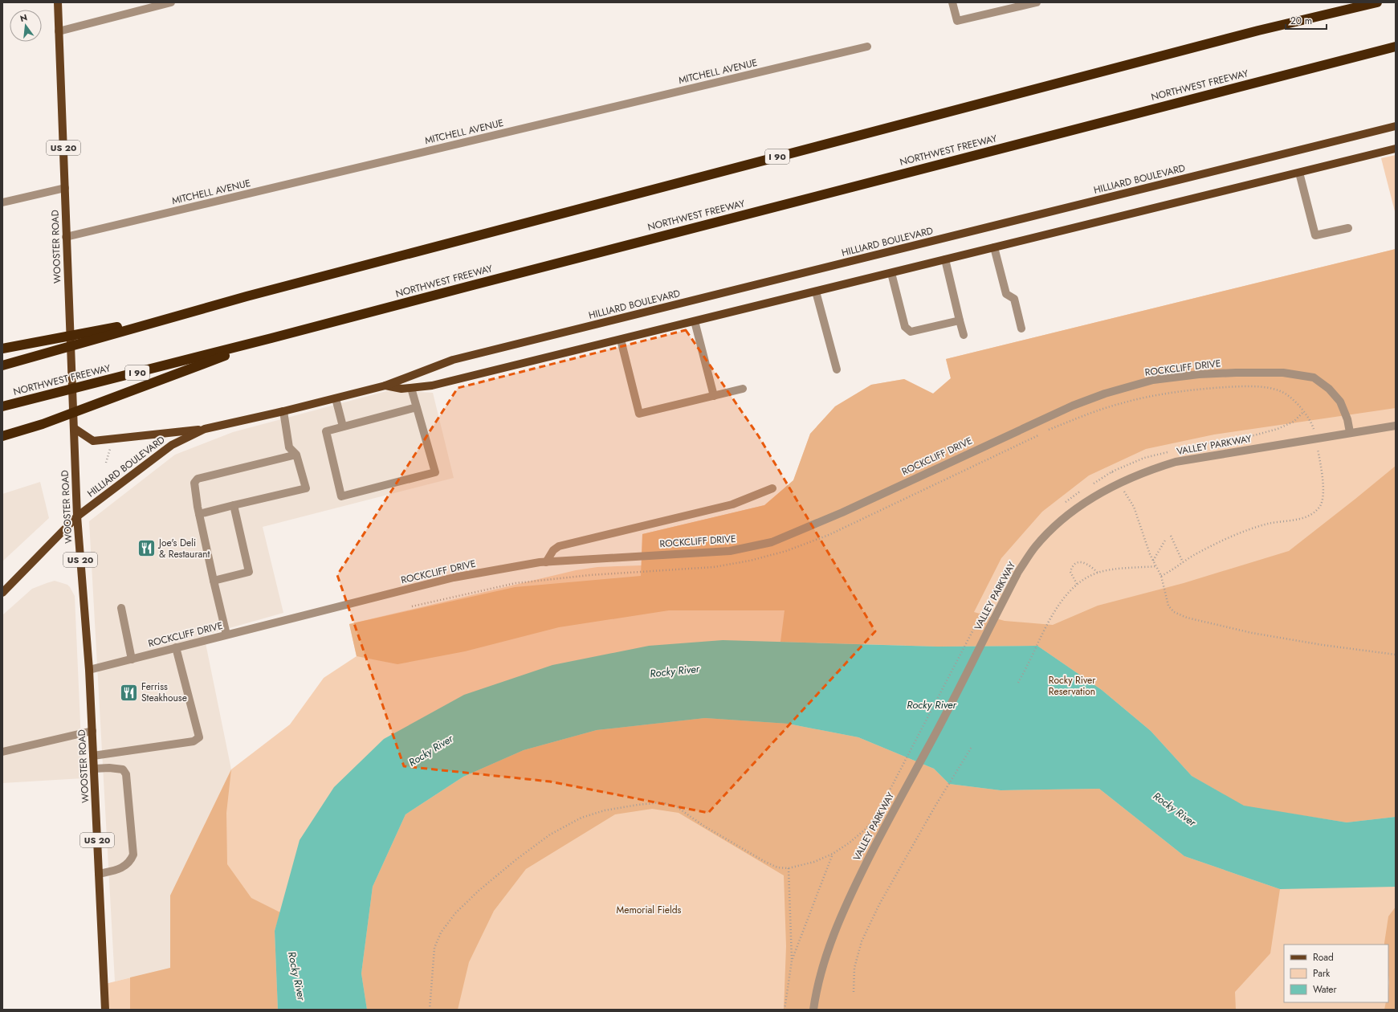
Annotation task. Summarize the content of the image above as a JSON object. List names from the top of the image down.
{
  "streets": {
    "highway": ["NORTHWEST FREEWAY", "I 90"],
    "main road": ["US 20", "HILLIARD BOULEVARD", "WOOSTER ROAD"],
    "street": ["MITCHELL AVENUE", "ROCKCLIFF DRIVE", "VALLEY PARKWAY"]
  },
  "crossings": [
    ["MITCHELL AVENUE", "WOOSTER ROAD"],
    ["HILLIARD BOULEVARD", "WOOSTER ROAD"],
    ["WOOSTER ROAD", "ROCKCLIFF DRIVE"],
    ["ROCKCLIFF DRIVE", "VALLEY PARKWAY"]
  ],
  "water": ["Rocky River"],
  "parks": ["Rocky River Reservation", "Memorial Fields"],
  "places": {
    "restaurant": ["Joe's Deli & Restaurant", "Ferriss Steakhouse"]
  },
  "legend": ["Road", "Park", "Water"],
  "scale_bar": "20 m",
  "north": "top"
}
